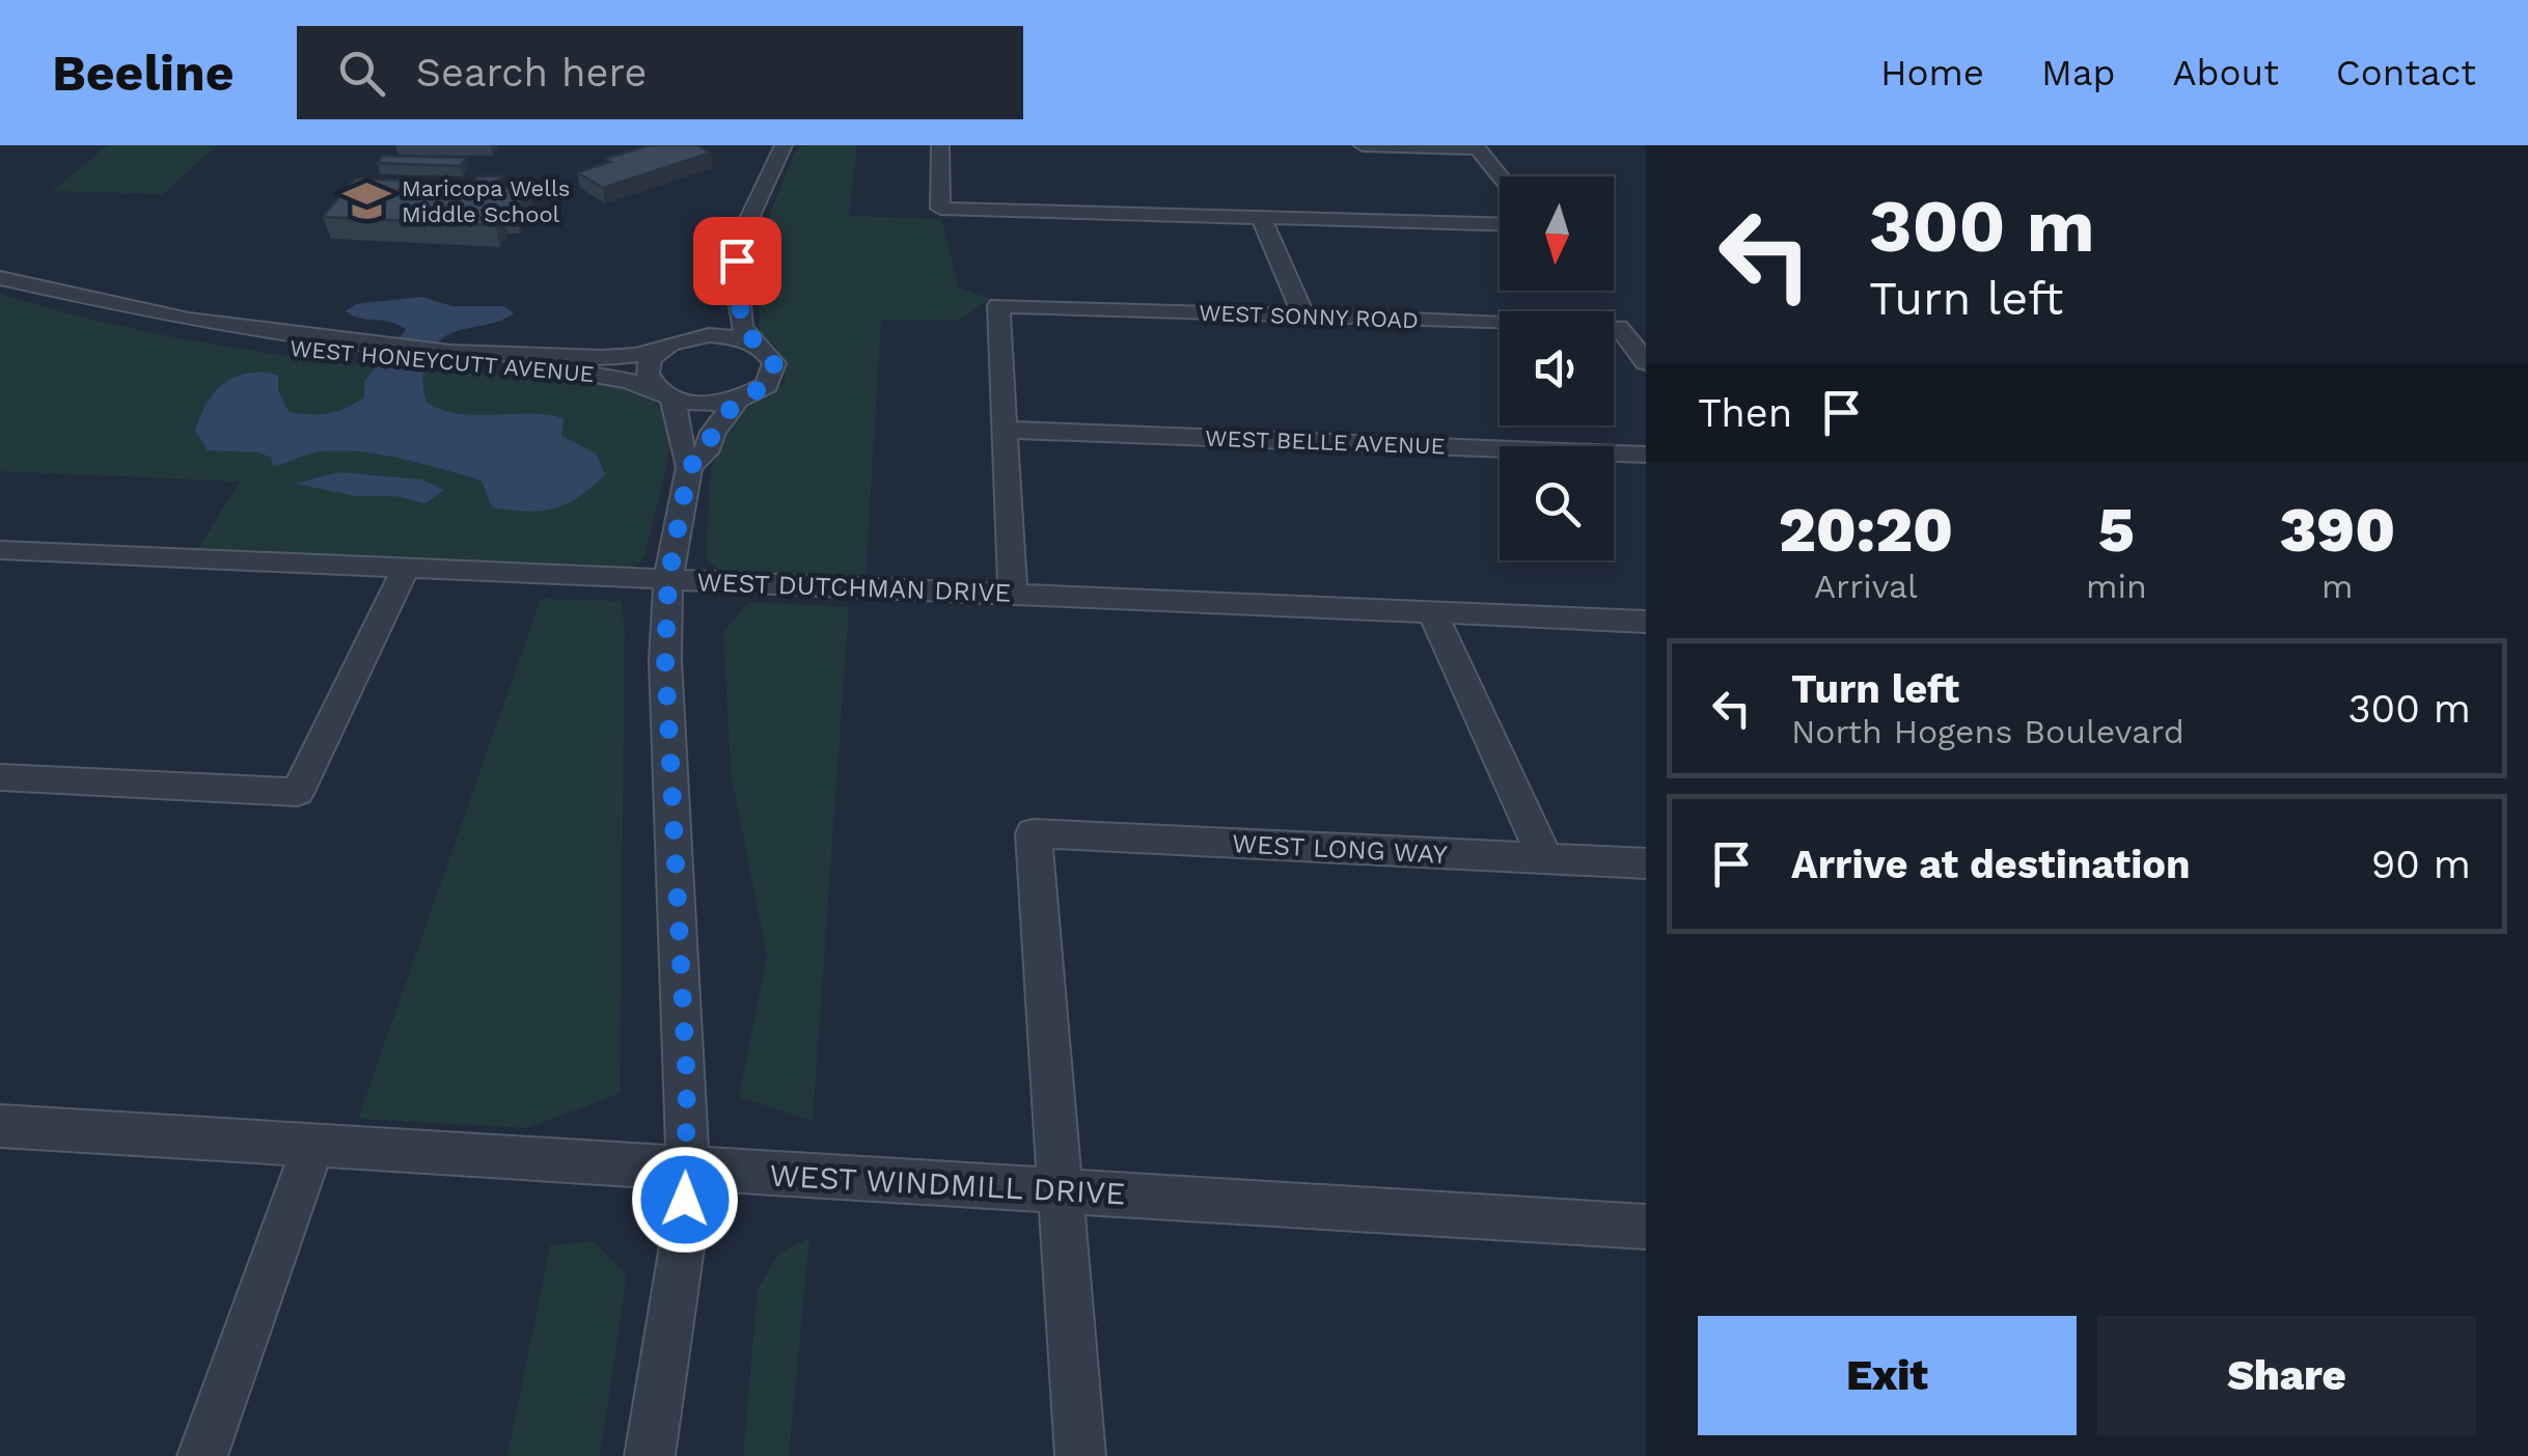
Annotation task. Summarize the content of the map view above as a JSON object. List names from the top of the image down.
{
  "streets": {
    "street": [
      "WEST SONNY ROAD",
      "WEST HONEYCUTT AVENUE",
      "WEST BELLE AVENUE",
      "WEST DUTCHMAN DRIVE",
      "WEST LONG WAY",
      "WEST WINDMILL DRIVE"
    ]
  },
  "crossings": [
    ["WEST SONNY ROAD", "WEST BELLE AVENUE"],
    ["WEST LONG WAY", "WEST WINDMILL DRIVE"]
  ],
  "places": {
    "school or university": ["Maricopa Wells Middle School"]
  },
  "north": "bottom",
  "page": {
    "header": "Beeline",
    "search": "Search here",
    "nav": [
      "Home",
      "Map",
      "About",
      "Contact"
    ],
    "turn": ["300 m", "Turn left"],
    "then": "Then",
    "eta": [
      "20:20",
      "Arrival",
      "5",
      "min",
      "390",
      "m"
    ],
    "list": [
      {
        "name": "Turn left",
        "note": "North Hogens Boulevard",
        "value": "300 m"
      },
      {
        "name": "Arrive at destination",
        "value": "90 m"
      }
    ],
    "buttons": ["Exit", "Share"]
  }
}
